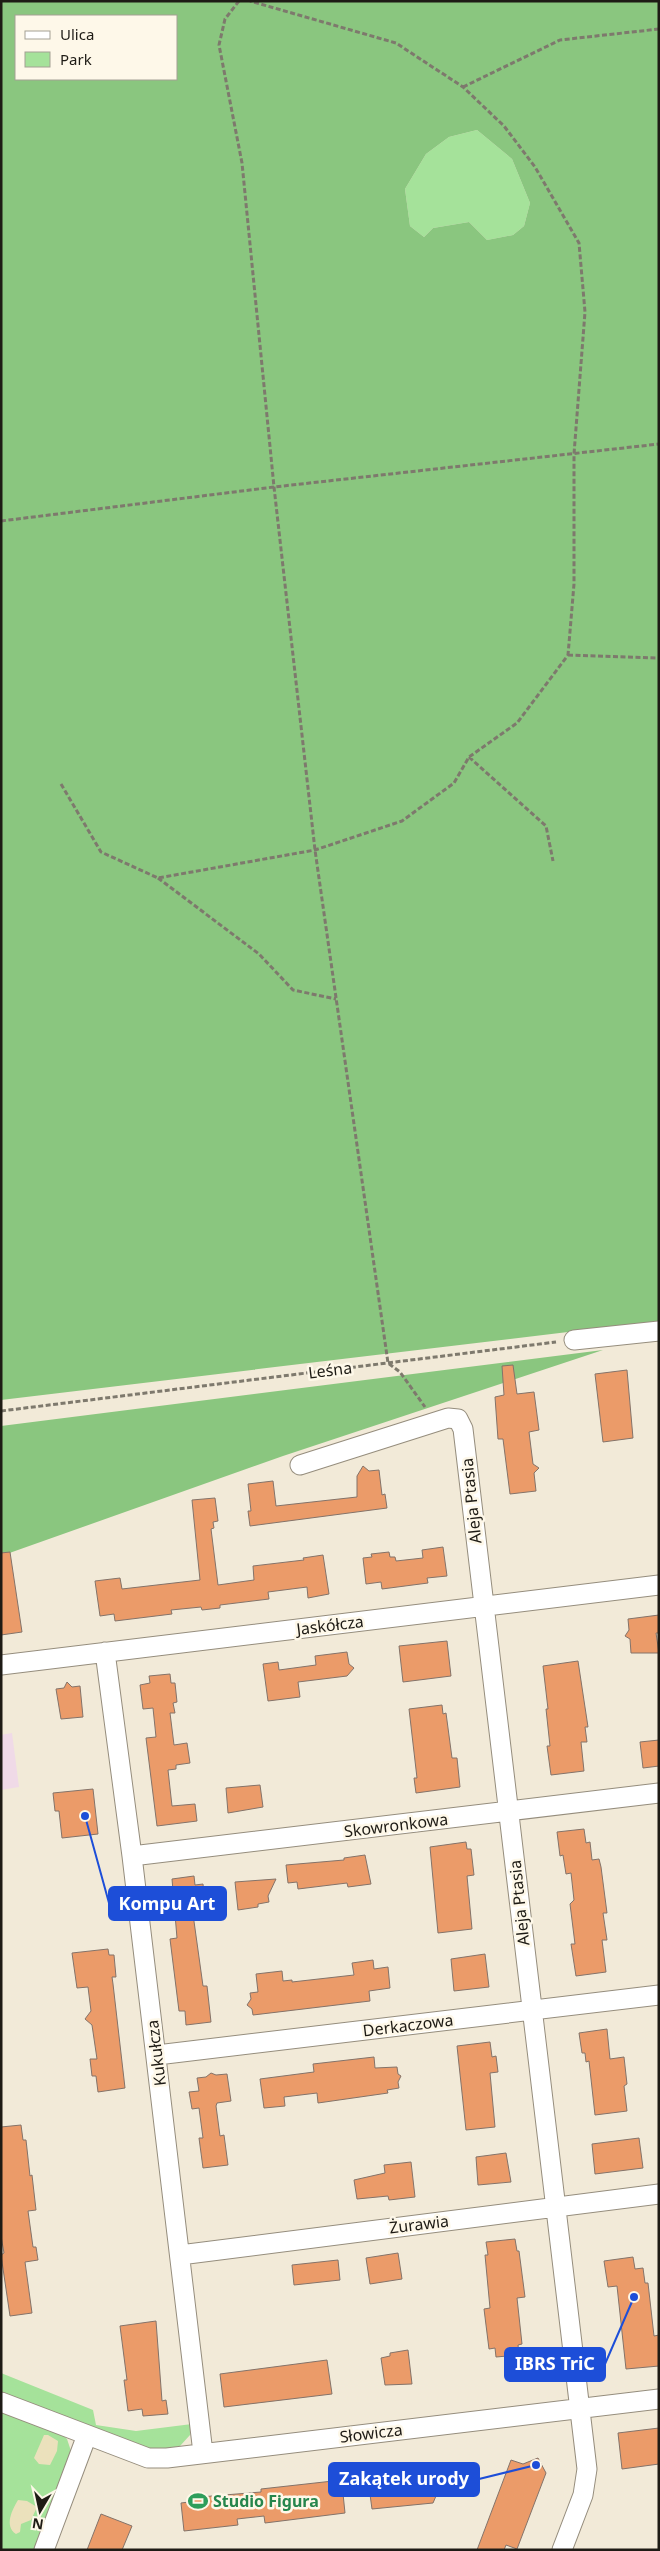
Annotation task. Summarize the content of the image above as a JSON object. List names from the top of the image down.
{
  "streets": {
    "street": [
      "Aleja Ptasia",
      "Jaskółcza",
      "Skowronkowa",
      "Derkaczowa",
      "Kukułcza",
      "Żurawia",
      "Słowicza"
    ],
    "path": ["Leśna"]
  },
  "crossings": [
    ["Aleja Ptasia", "Jaskółcza"],
    ["Aleja Ptasia", "Skowronkowa"],
    ["Aleja Ptasia", "Derkaczowa"],
    ["Aleja Ptasia", "Żurawia"],
    ["Aleja Ptasia", "Słowicza"],
    ["Jaskółcza", "Kukułcza"],
    ["Skowronkowa", "Kukułcza"],
    ["Derkaczowa", "Kukułcza"],
    ["Kukułcza", "Żurawia"],
    ["Kukułcza", "Słowicza"]
  ],
  "places": {
    "other": ["Kompu Art", "IBRS TriC", "Zakątek urody"],
    "sports": ["Studio Figura"]
  },
  "legend": ["Ulica", "Park"],
  "north": "bottom"
}
